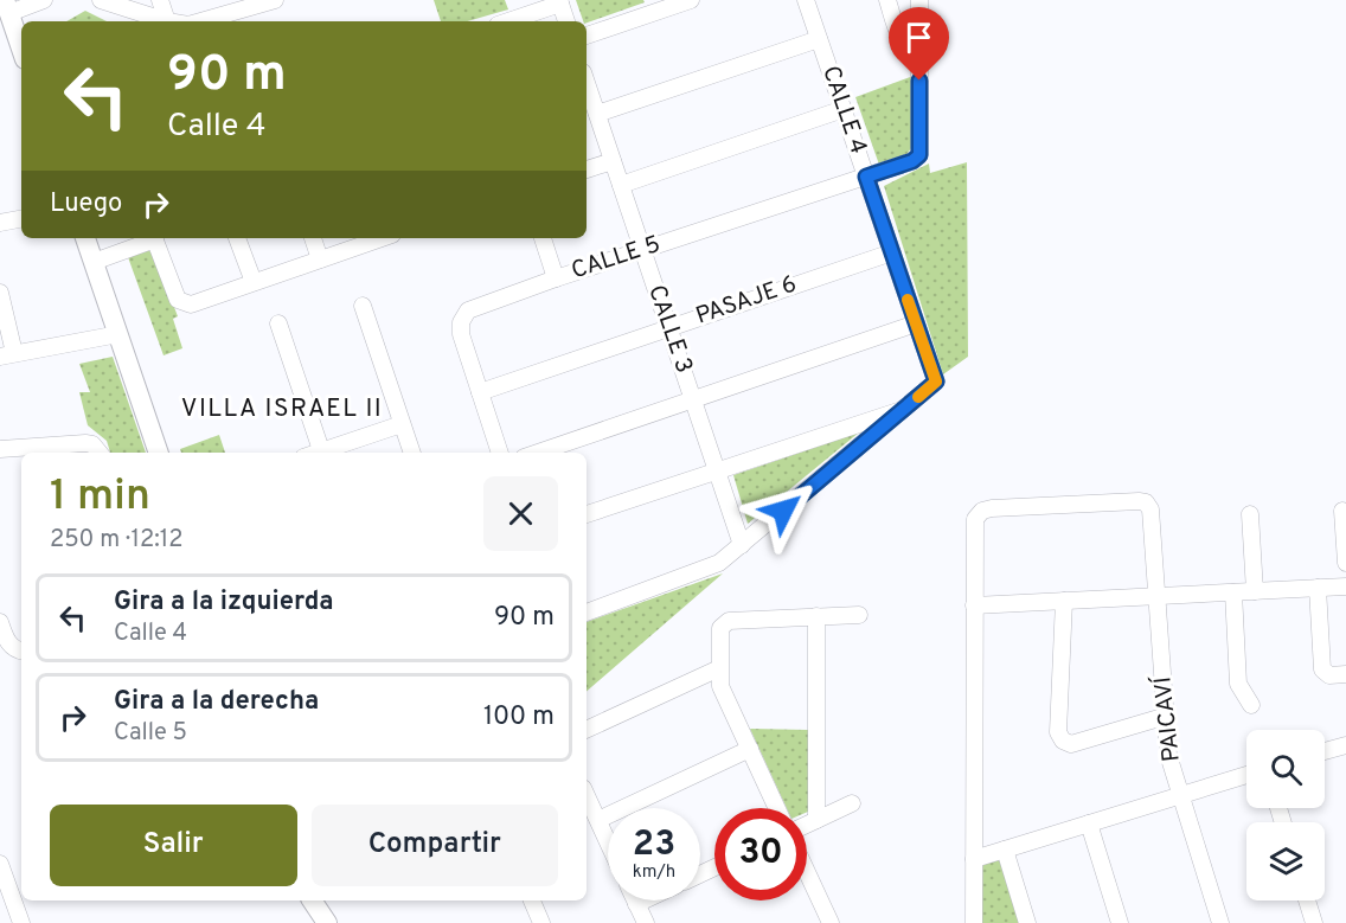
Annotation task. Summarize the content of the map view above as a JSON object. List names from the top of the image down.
{
  "streets": {
    "street": [
      "CALLE 4",
      "CALLE 5",
      "PASAJE 6",
      "CALLE 3",
      "PAICAVÍ"
    ]
  },
  "crossings": [
    ["CALLE 4", "CALLE 5"],
    ["CALLE 4", "PASAJE 6"],
    ["CALLE 4", "CALLE 3"],
    ["CALLE 5", "PASAJE 6"],
    ["CALLE 5", "CALLE 3"],
    ["PASAJE 6", "CALLE 3"]
  ],
  "districts": ["VILLA ISRAEL II"],
  "page": {
    "turn": ["90 m", "Calle 4"],
    "then": "Luego",
    "heading": ["1 min", "250 m · 12:12"],
    "list": [
      {
        "name": "Gira a la izquierda",
        "note": "Calle 4",
        "value": "90 m"
      },
      {
        "name": "Gira a la derecha",
        "note": "Calle 5",
        "value": "100 m"
      }
    ],
    "buttons": ["Salir", "Compartir"],
    "speed": "23 km/h",
    "limit": "30"
  }
}
